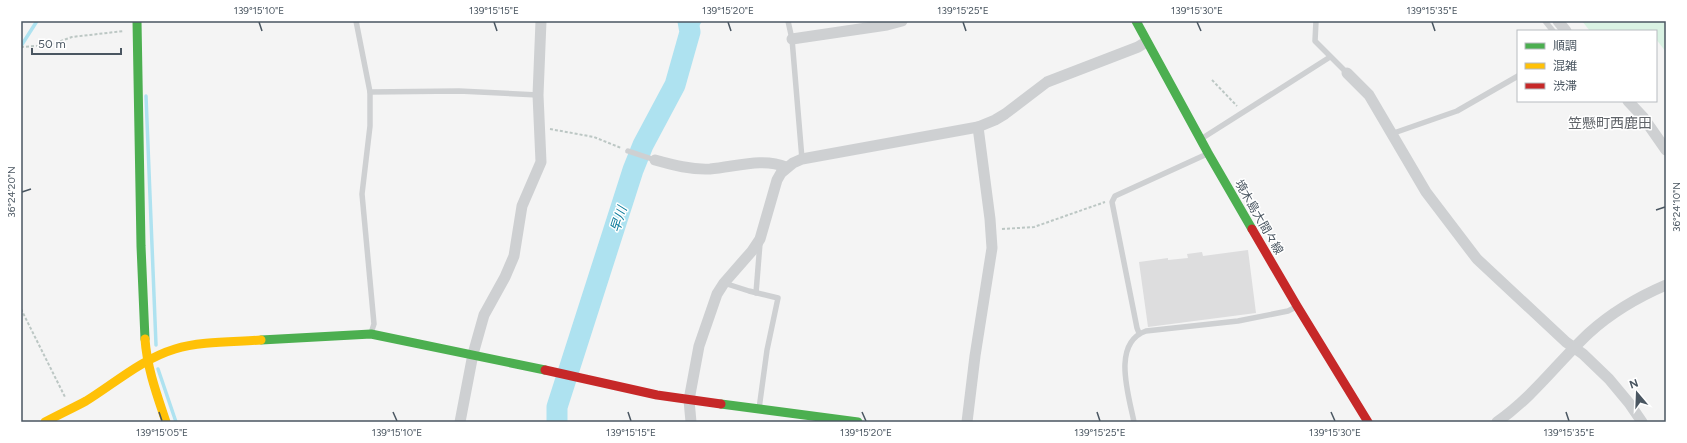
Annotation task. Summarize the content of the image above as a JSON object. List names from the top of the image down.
{
  "streets": {
    "street": ["境木島大間々線"]
  },
  "districts": ["笠懸町西鹿田"],
  "water": ["早川"],
  "legend": ["順調", "混雑", "渋滞"],
  "scale_bar": "50 m",
  "north": "top",
  "coordinates": [
    "139°15'10\"E",
    "139°15'15\"E",
    "139°15'20\"E",
    "139°15'25\"E",
    "139°15'30\"E",
    "139°15'35\"E",
    "36°24'20\"N",
    "36°24'10\"N",
    "139°15'05\"E"
  ]
}
